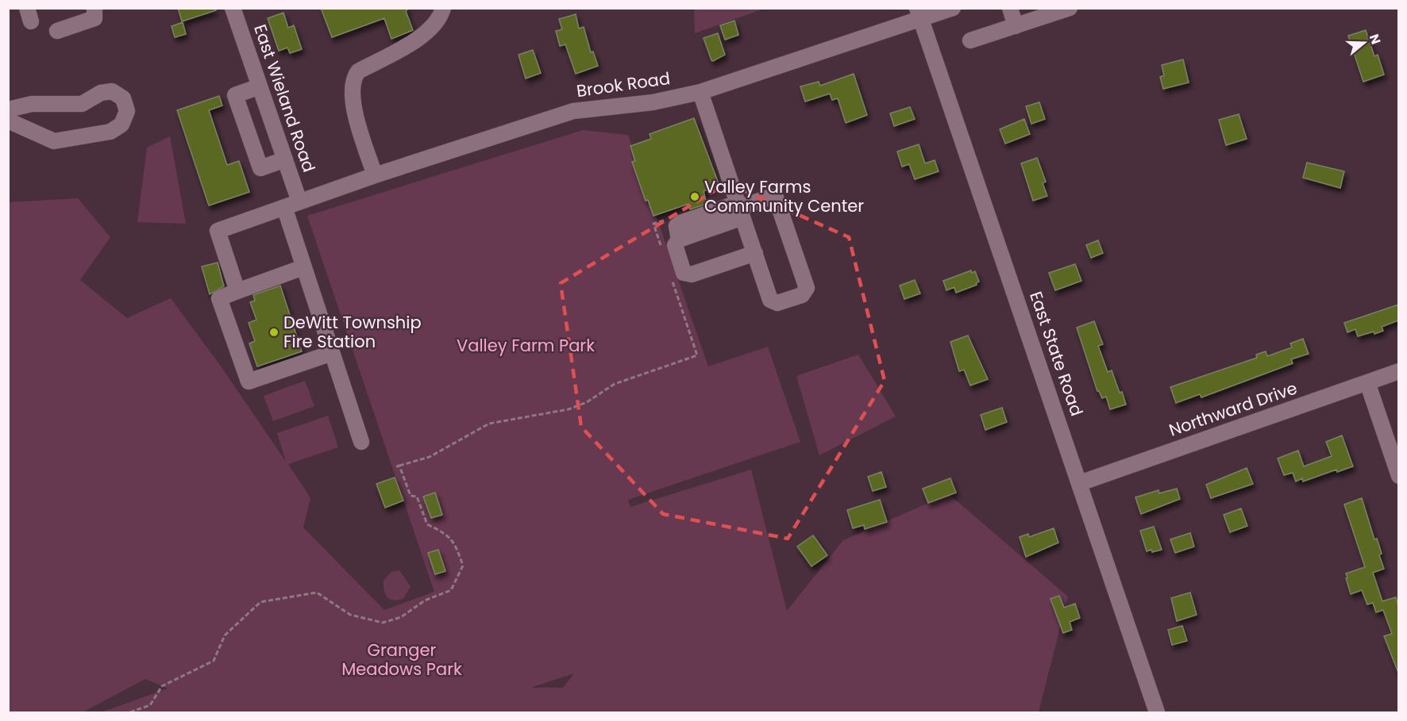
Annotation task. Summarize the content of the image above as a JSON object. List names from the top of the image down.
{
  "streets": {
    "street": [
      "Brook Road",
      "East Wieland Road",
      "East State Road",
      "Northward Drive"
    ]
  },
  "crossings": [
    ["Brook Road", "East Wieland Road"],
    ["Brook Road", "East State Road"],
    ["East State Road", "Northward Drive"]
  ],
  "parks": ["Valley Farm Park", "Granger Meadows Park"],
  "places": ["Valley Farms Community Center", "DeWitt Township Fire Station"],
  "north": "right"
}
